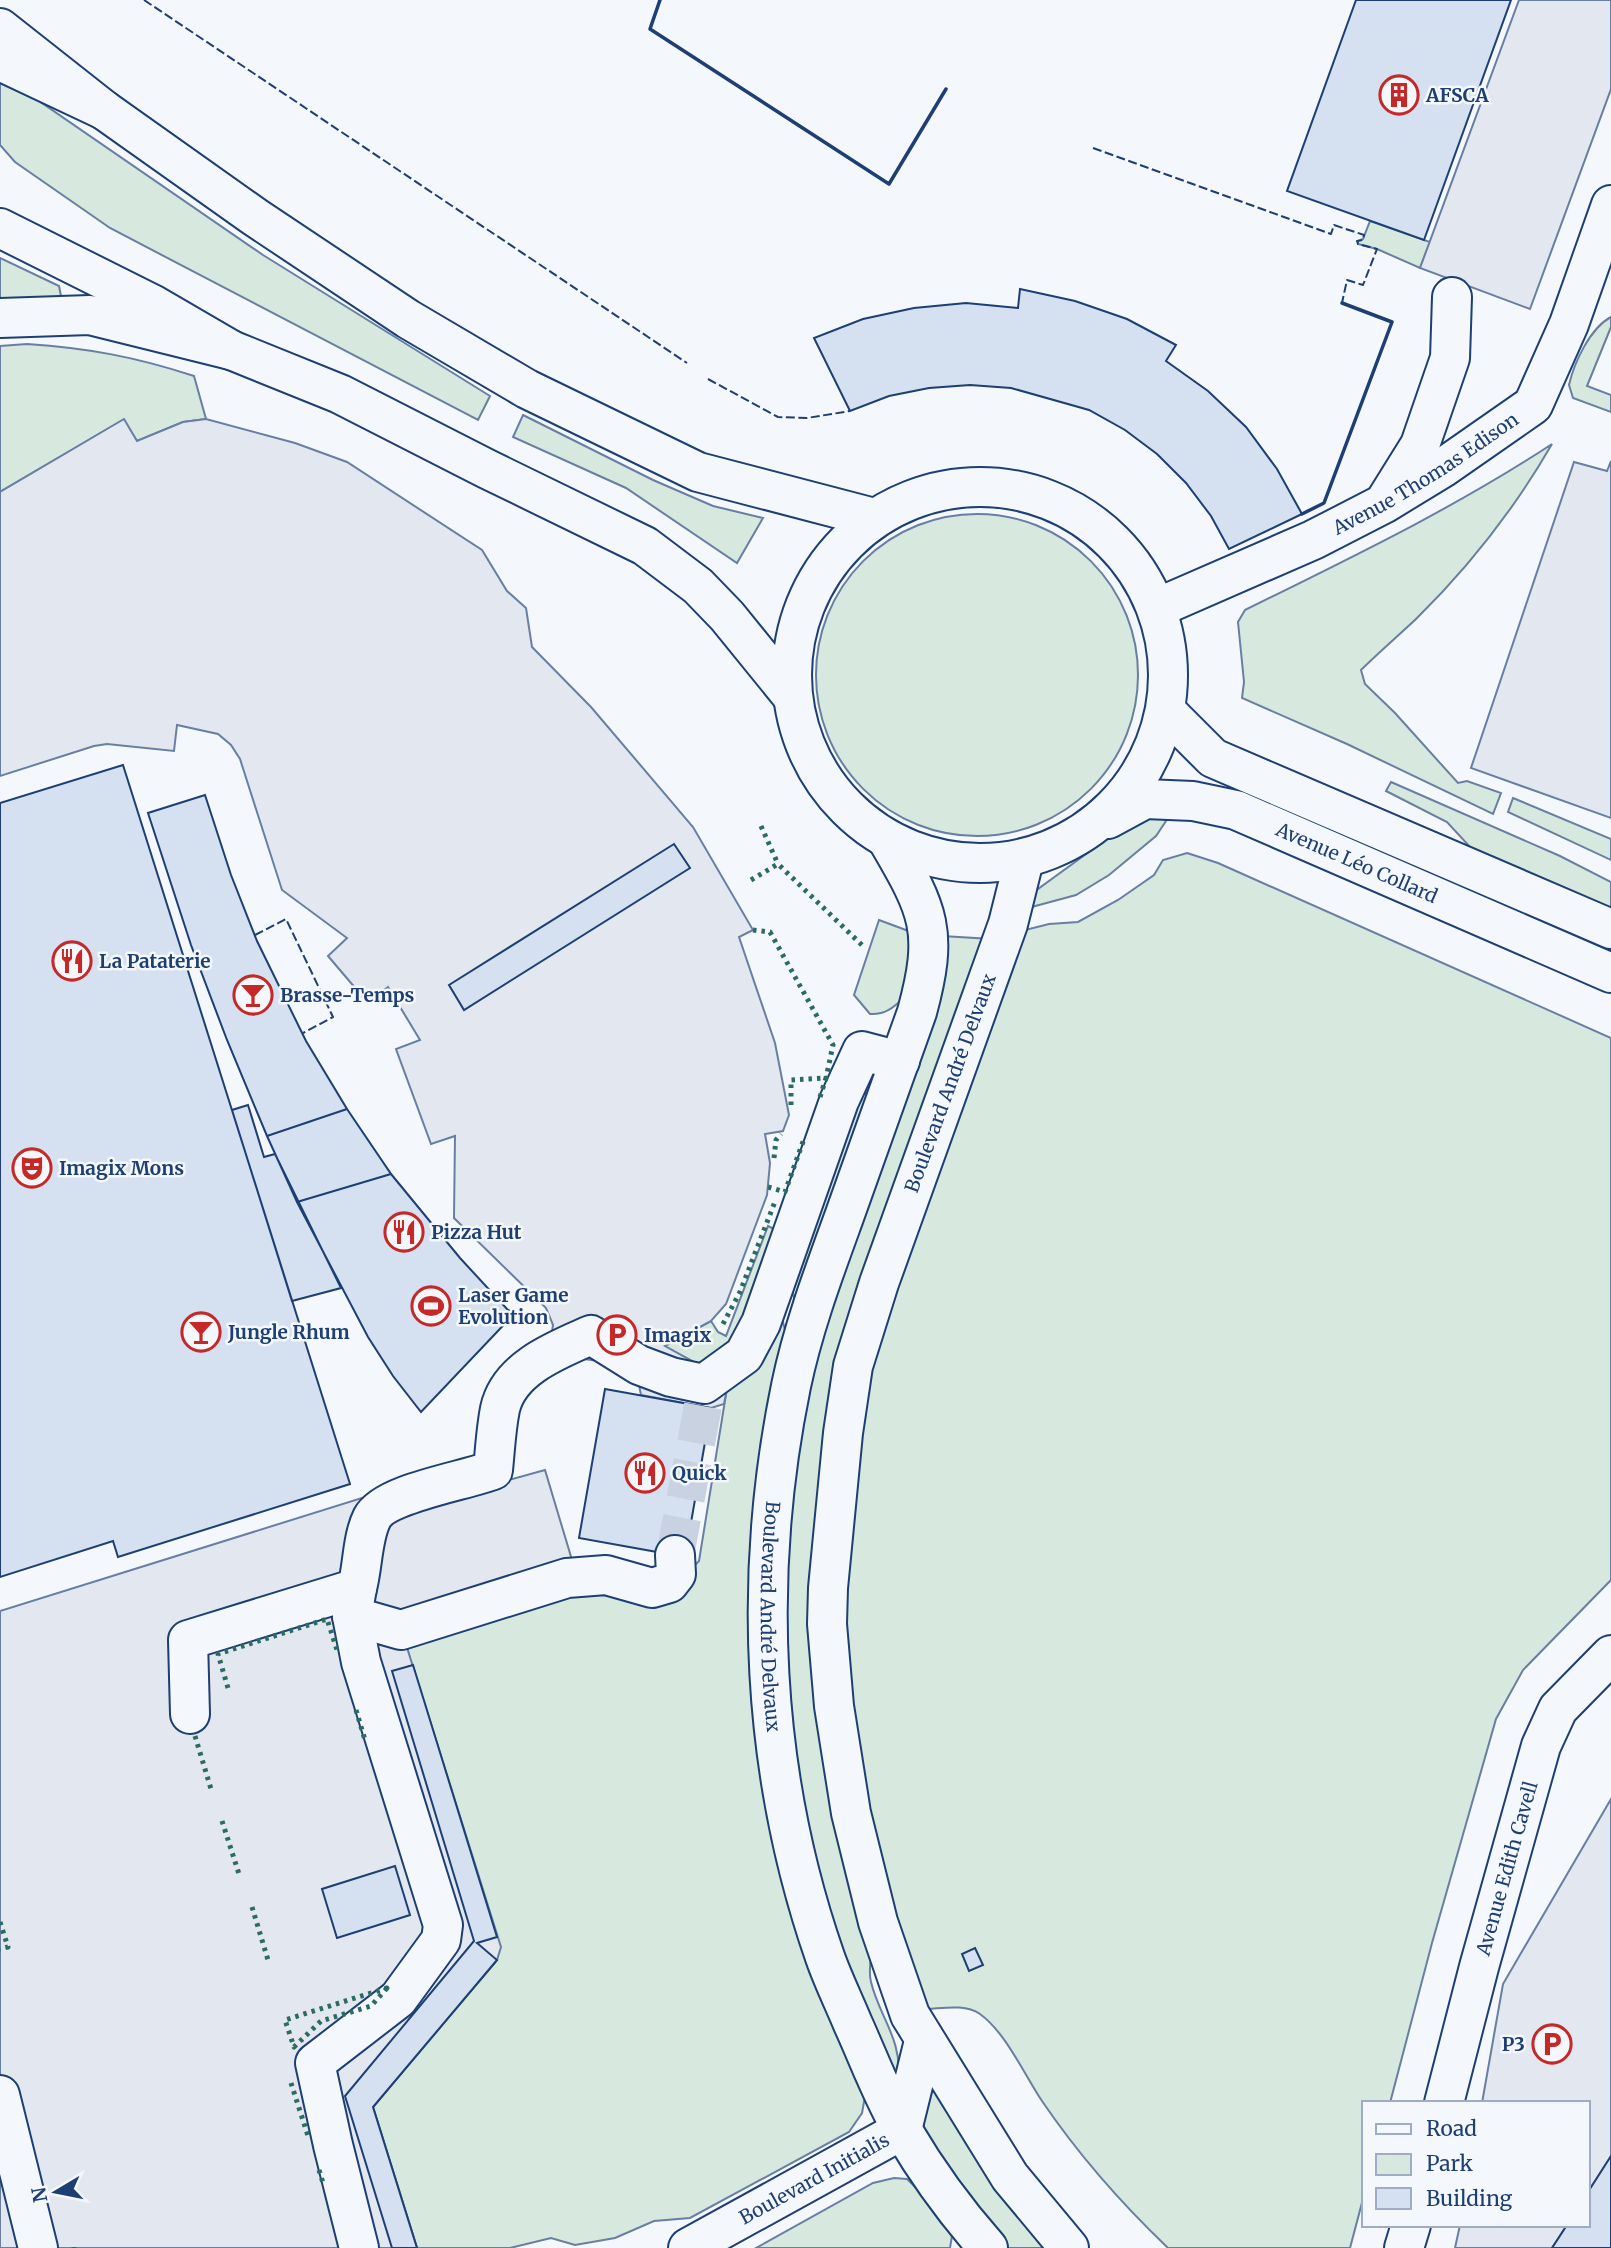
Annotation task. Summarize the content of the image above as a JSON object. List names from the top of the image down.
{
  "streets": {
    "main road": [
      "Avenue Thomas Edison",
      "Avenue Léo Collard",
      "Boulevard André Delvaux",
      "Avenue Edith Cavell",
      "Boulevard Initialis"
    ]
  },
  "crossings": [
    ["Boulevard André Delvaux", "Boulevard Initialis"]
  ],
  "places": {
    "building": ["AFSCA"],
    "restaurant": ["La Pataterie", "Pizza Hut", "Quick"],
    "bar": ["Brasse-Temps", "Jungle Rhum"],
    "theatre": ["Imagix Mons"],
    "sports": ["Laser Game Evolution"],
    "parking": ["Imagix", "P3"]
  },
  "legend": ["Road", "Park", "Building"],
  "north": "left"
}
